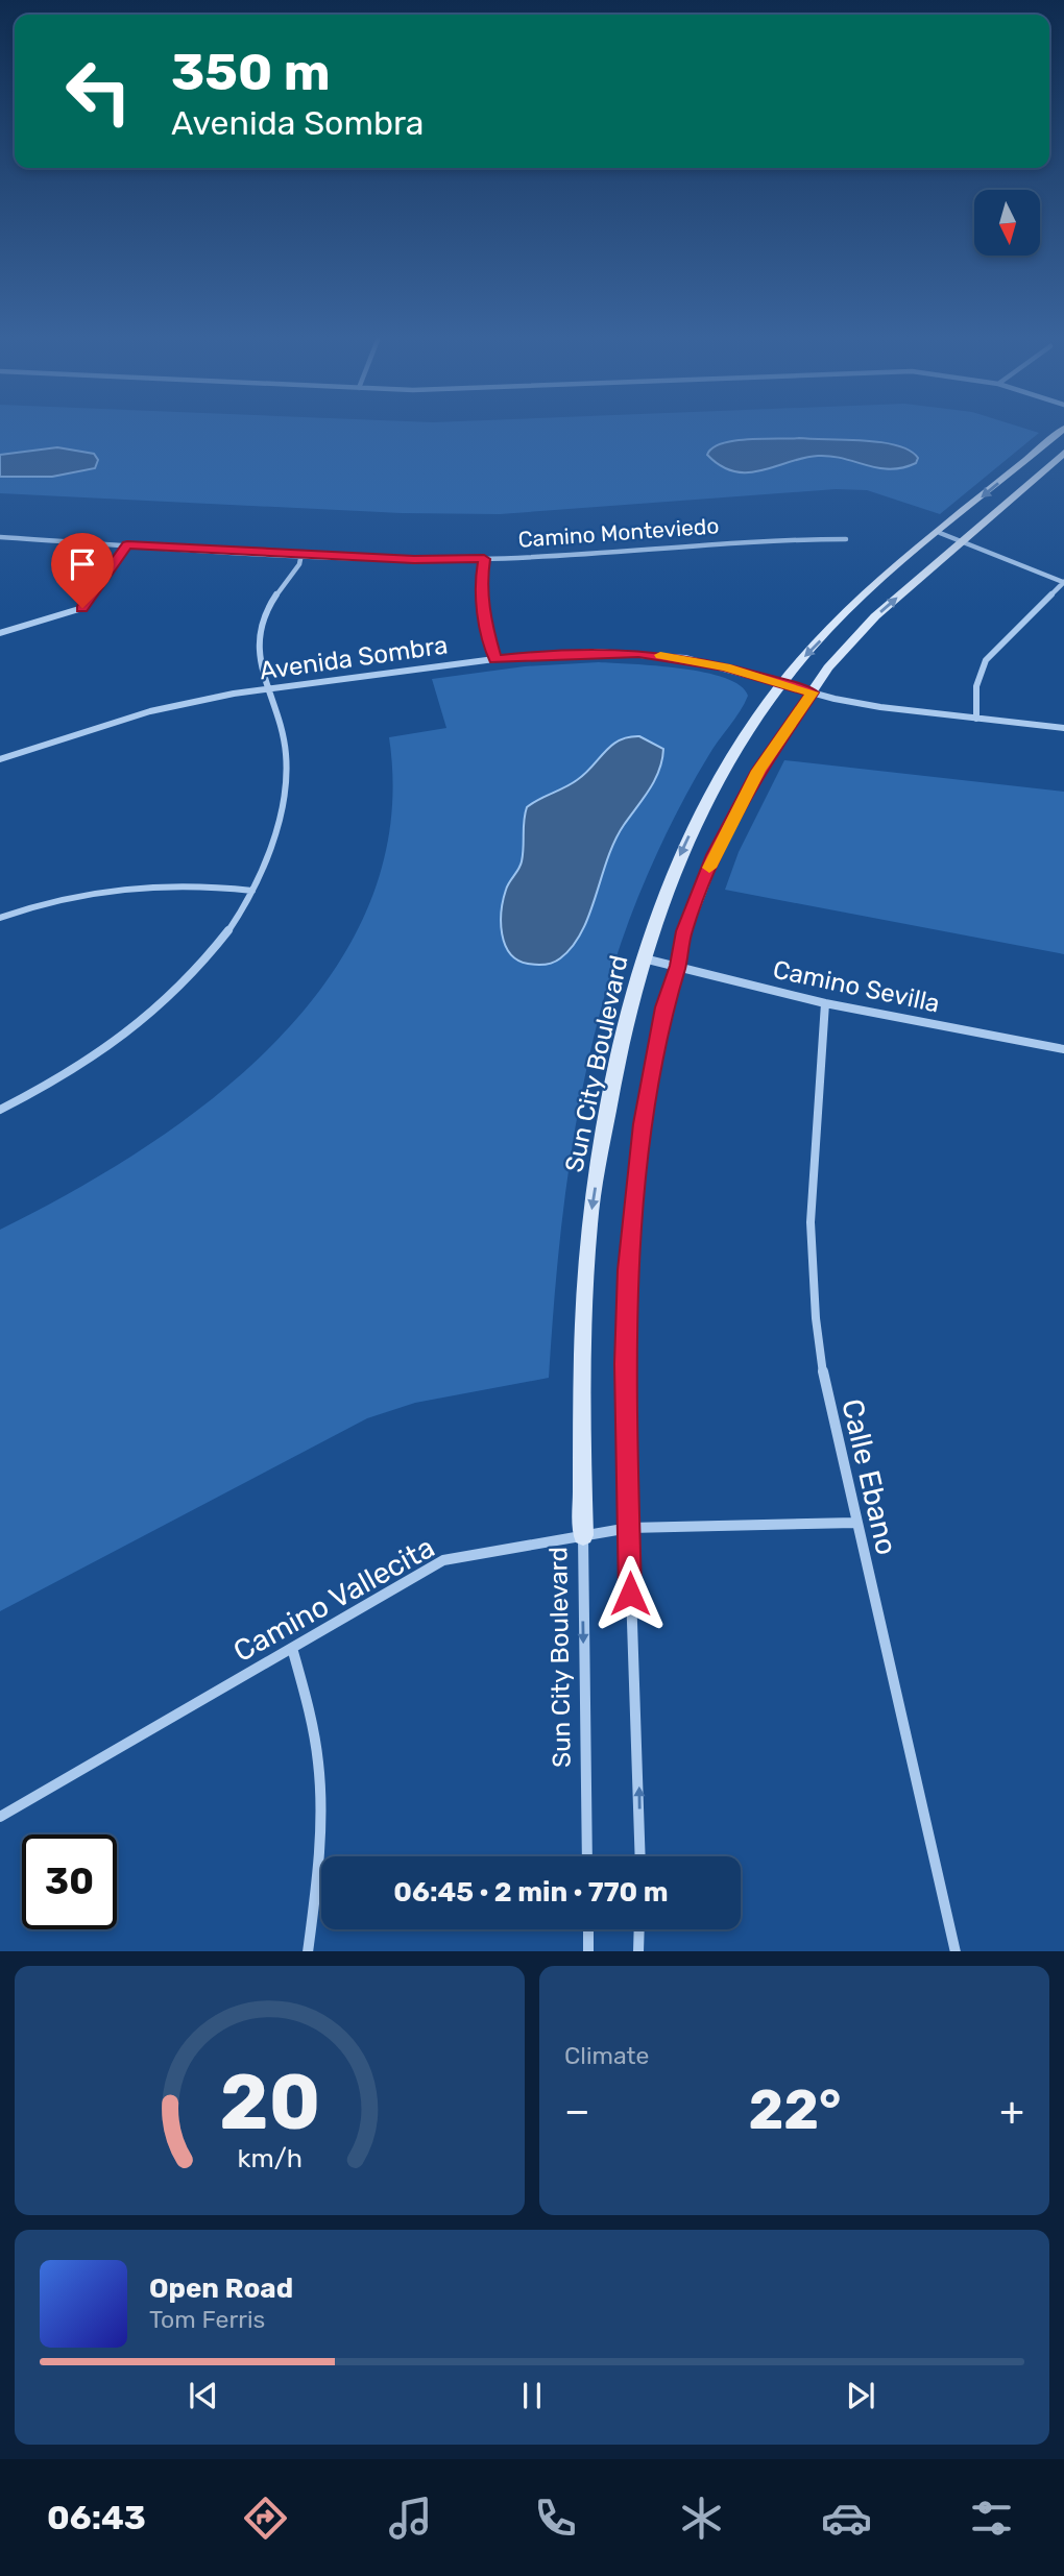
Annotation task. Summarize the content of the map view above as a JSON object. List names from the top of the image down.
{
  "streets": {
    "street": [
      "Camino Monteviedo",
      "Avenida Sombra",
      "Camino Sevilla",
      "Sun City Boulevard",
      "Calle Ebano",
      "Camino Vallecita"
    ]
  },
  "crossings": [
    ["Avenida Sombra", "Sun City Boulevard"],
    ["Camino Sevilla", "Sun City Boulevard"],
    ["Camino Sevilla", "Calle Ebano"],
    ["Sun City Boulevard", "Camino Vallecita"],
    ["Calle Ebano", "Camino Vallecita"]
  ],
  "north": "bottom",
  "page": {
    "turn": ["350 m", "Avenida Sombra"],
    "limit": "30",
    "trip": "06:45 · 2 min · 770 m",
    "tile": "Climate",
    "heat": ["−", "22°", "+"],
    "song": ["Open Road", "Tom Ferris"],
    "tabs": "06:43",
    "gauge": ["20", "km/h"]
  }
}
